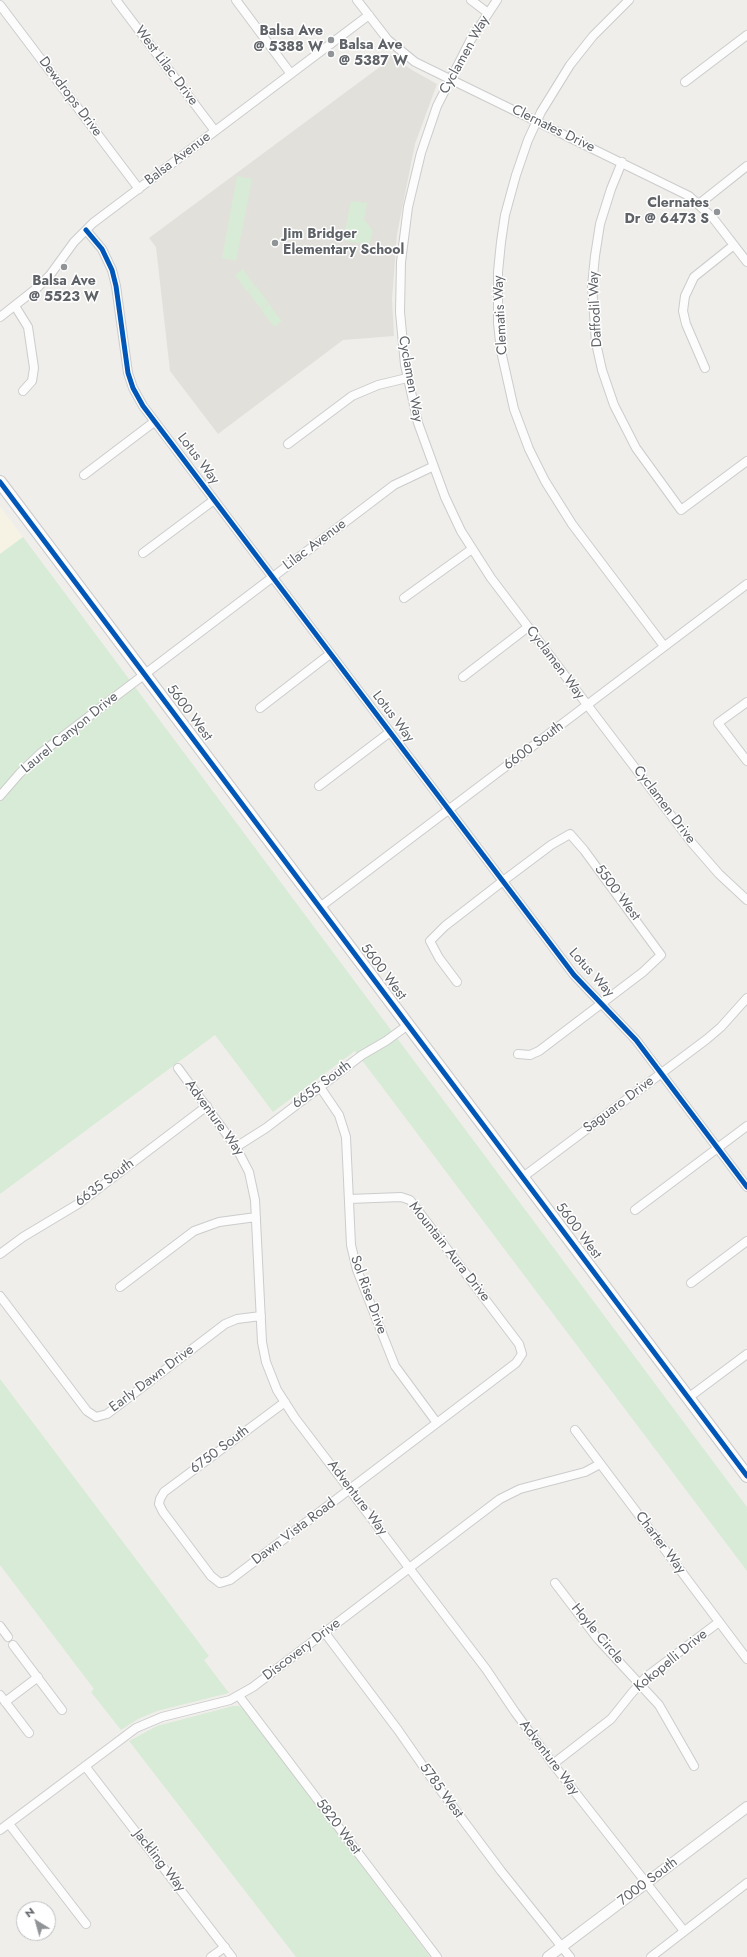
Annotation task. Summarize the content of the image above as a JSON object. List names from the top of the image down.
{
  "streets": {
    "main road": ["5600 West"],
    "street": [
      "Cyclamen Way",
      "West Lilac Drive",
      "Dewdrops Drive",
      "Clernates Drive",
      "Balsa Avenue",
      "Daffodil Way",
      "Clematis Way",
      "Lotus Way",
      "Lilac Avenue",
      "Laurel Canyon Drive",
      "6600 South",
      "Cyclamen Drive",
      "5500 West",
      "6655 South",
      "Saguaro Drive",
      "Adventure Way",
      "6635 South",
      "Mountain Aura Drive",
      "Sol Rise Drive",
      "Early Dawn Drive",
      "6750 South",
      "Dawn Vista Road",
      "Charter Way",
      "Hoyle Circle",
      "Discovery Drive",
      "Kokopelli Drive",
      "5785 West",
      "5820 West",
      "Jackling Way",
      "7000 South"
    ]
  },
  "crossings": [
    ["Cyclamen Way", "Clernates Drive"],
    ["Cyclamen Way", "Lilac Avenue"],
    ["Cyclamen Way", "6600 South"],
    ["Cyclamen Way", "Cyclamen Drive"],
    ["West Lilac Drive", "Balsa Avenue"],
    ["Dewdrops Drive", "Balsa Avenue"],
    ["Clernates Drive", "Balsa Avenue"],
    ["Clernates Drive", "Daffodil Way"],
    ["Clernates Drive", "Clematis Way"],
    ["Balsa Avenue", "Lotus Way"],
    ["Clematis Way", "6600 South"],
    ["Lotus Way", "Lilac Avenue"],
    ["Lotus Way", "6600 South"],
    ["Lotus Way", "5500 West"],
    ["Lotus Way", "Saguaro Drive"],
    ["Lilac Avenue", "5600 West"],
    ["Lilac Avenue", "Laurel Canyon Drive"],
    ["5600 West", "Laurel Canyon Drive"],
    ["5600 West", "6600 South"],
    ["5600 West", "6655 South"],
    ["5600 West", "Saguaro Drive"],
    ["6600 South", "Cyclamen Drive"],
    ["6655 South", "Adventure Way"],
    ["6655 South", "Sol Rise Drive"],
    ["Adventure Way", "6635 South"],
    ["Adventure Way", "Early Dawn Drive"],
    ["Adventure Way", "6750 South"],
    ["Adventure Way", "Dawn Vista Road"],
    ["Adventure Way", "Discovery Drive"],
    ["Adventure Way", "Kokopelli Drive"],
    ["Adventure Way", "7000 South"],
    ["Mountain Aura Drive", "Sol Rise Drive"],
    ["Mountain Aura Drive", "Dawn Vista Road"],
    ["Sol Rise Drive", "Dawn Vista Road"],
    ["6750 South", "Dawn Vista Road"],
    ["Charter Way", "Discovery Drive"],
    ["Charter Way", "Kokopelli Drive"],
    ["Hoyle Circle", "Kokopelli Drive"],
    ["Discovery Drive", "5785 West"],
    ["Discovery Drive", "5820 West"],
    ["Discovery Drive", "Jackling Way"],
    ["5785 West", "7000 South"]
  ],
  "places": [
    "Balsa Ave @ 5388 W",
    "Balsa Ave @ 5387 W",
    "Clernates Dr @ 6473 S",
    "Jim Bridger Elementary School",
    "Balsa Ave @ 5523 W"
  ],
  "north": "top left"
}
